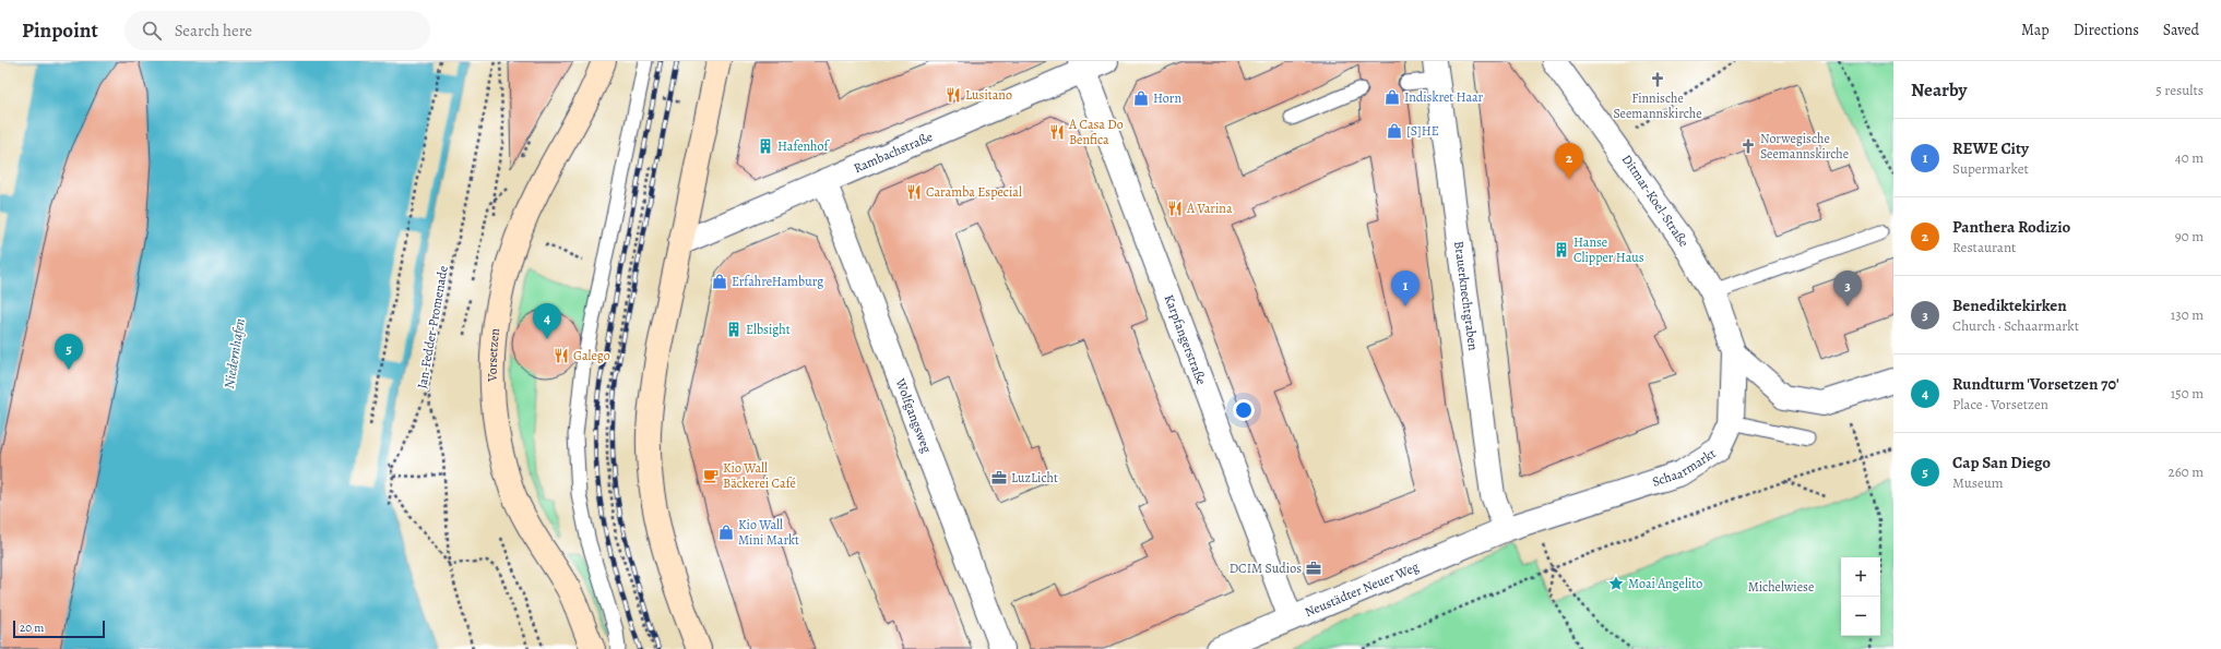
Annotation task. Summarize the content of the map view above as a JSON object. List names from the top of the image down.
{
  "streets": {
    "main road": ["Vorsetzen"],
    "street": [
      "Rambachstraße",
      "Ditmar-Koel-Straße",
      "Brauerknechtgraben",
      "Karpfangerstraße",
      "Wolfgangsweg",
      "Schaarmarkt",
      "Neustädter Neuer Weg"
    ],
    "path": ["Jan-Fedder-Promenade"]
  },
  "crossings": [
    ["Rambachstraße", "Karpfangerstraße"],
    ["Rambachstraße", "Wolfgangsweg"],
    ["Ditmar-Koel-Straße", "Schaarmarkt"],
    ["Brauerknechtgraben", "Schaarmarkt"],
    ["Brauerknechtgraben", "Neustädter Neuer Weg"],
    ["Karpfangerstraße", "Neustädter Neuer Weg"],
    ["Schaarmarkt", "Neustädter Neuer Weg"]
  ],
  "water": ["Niedernhafen"],
  "parks": ["Michelwiese"],
  "places": {
    "church": ["Finnische Seemannskirche", "Norwegische Seemannskirche"],
    "restaurant": [
      "Lusitano",
      "A Casa Do Benfica",
      "Caramba Especial",
      "A Varina",
      "Galego"
    ],
    "shop": [
      "Indiskret Haar",
      "Horn",
      "[S]HE",
      "ErfahreHamburg",
      "Kio Wall Mini Markt"
    ],
    "building": ["Hafenhof", "Hanse Clipper Haus", "Elbsight"],
    "cafe": ["Kio Wall Bäckerei Café"],
    "office": ["LuzLicht", "DCIM Sudios"],
    "place": ["Moai Angelito"]
  },
  "scale_bar": "20 m",
  "page": {
    "header": "Pinpoint",
    "search": "Search here",
    "nav": ["Map", "Directions", "Saved"],
    "heading": ["Nearby", "5 results"],
    "list": [
      {
        "mark": "1",
        "name": "REWE City",
        "note": "Supermarket",
        "value": "40 m"
      },
      {
        "mark": "2",
        "name": "Panthera Rodizio",
        "note": "Restaurant",
        "value": "90 m"
      },
      {
        "mark": "3",
        "name": "Benediktekirken",
        "note": "Church · Schaarmarkt",
        "value": "130 m"
      },
      {
        "mark": "4",
        "name": "Rundturm 'Vorsetzen 70'",
        "note": "Place · Vorsetzen",
        "value": "150 m"
      },
      {
        "mark": "5",
        "name": "Cap San Diego",
        "note": "Museum",
        "value": "260 m"
      }
    ],
    "pins": [
      "2",
      "1",
      "3",
      "4",
      "5"
    ],
    "map_buttons": ["+", "−"],
    "scale": "20 m"
  }
}
